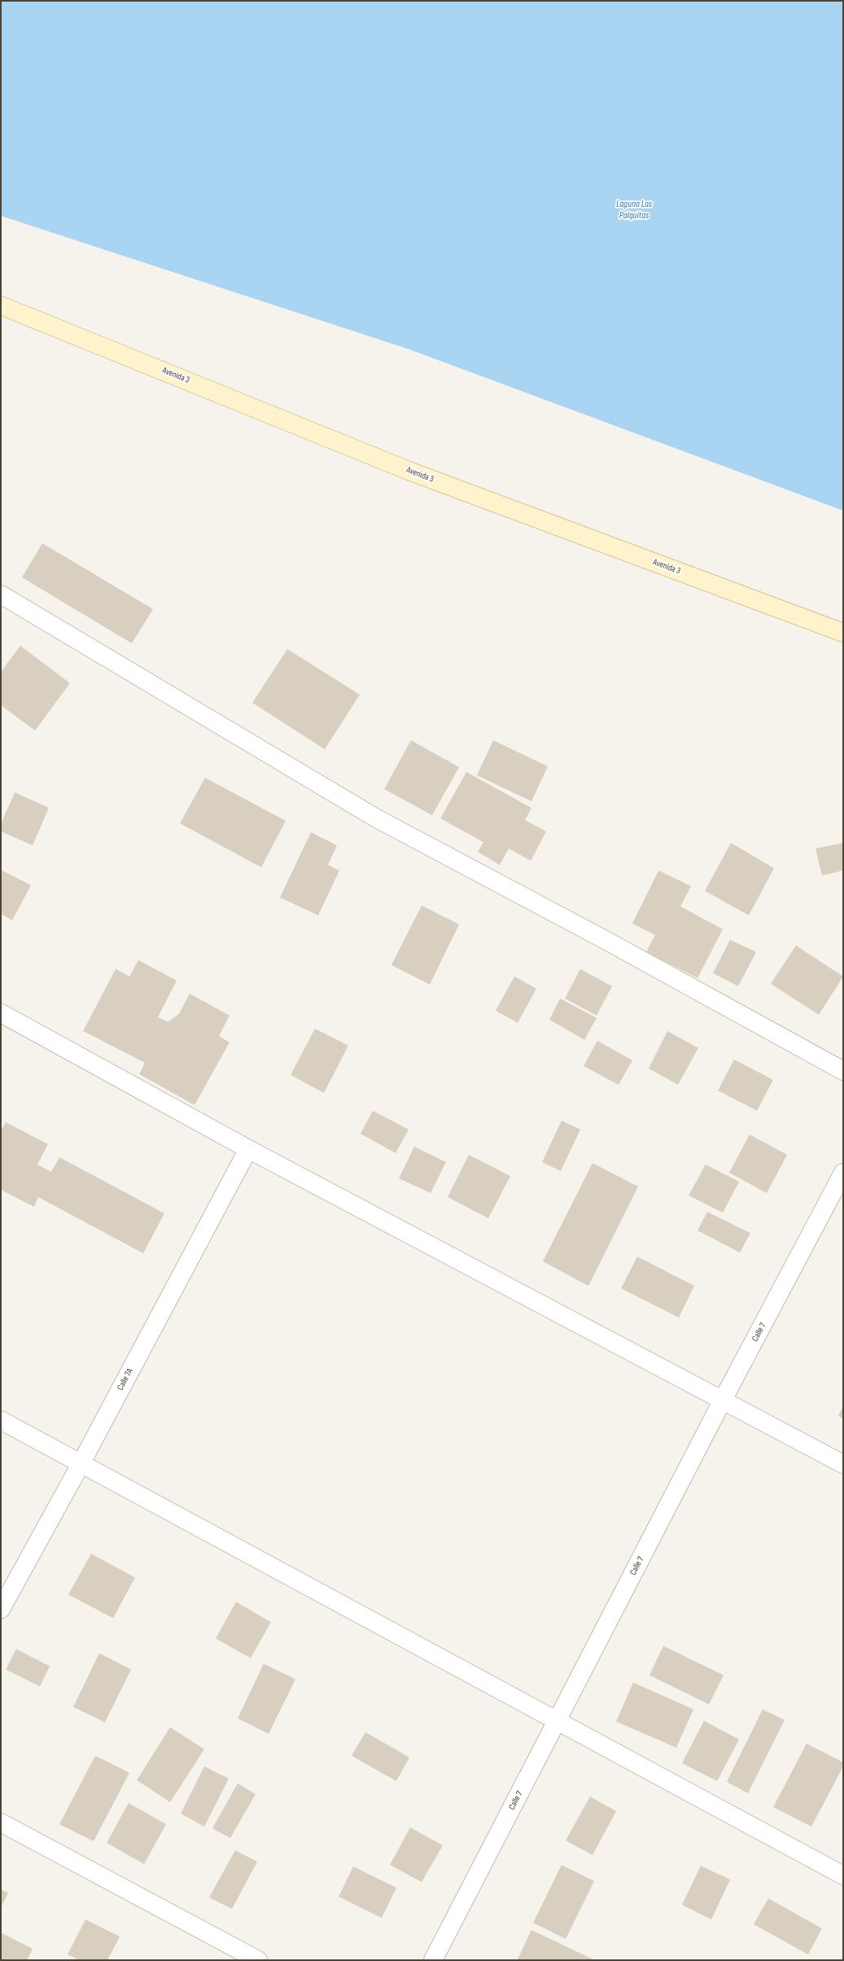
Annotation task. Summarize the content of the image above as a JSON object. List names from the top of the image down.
{
  "streets": {
    "main road": ["Avenida 3"],
    "street": ["Calle 7", "Calle 7A"]
  },
  "water": ["Laguna Las Palquitas"]
}
